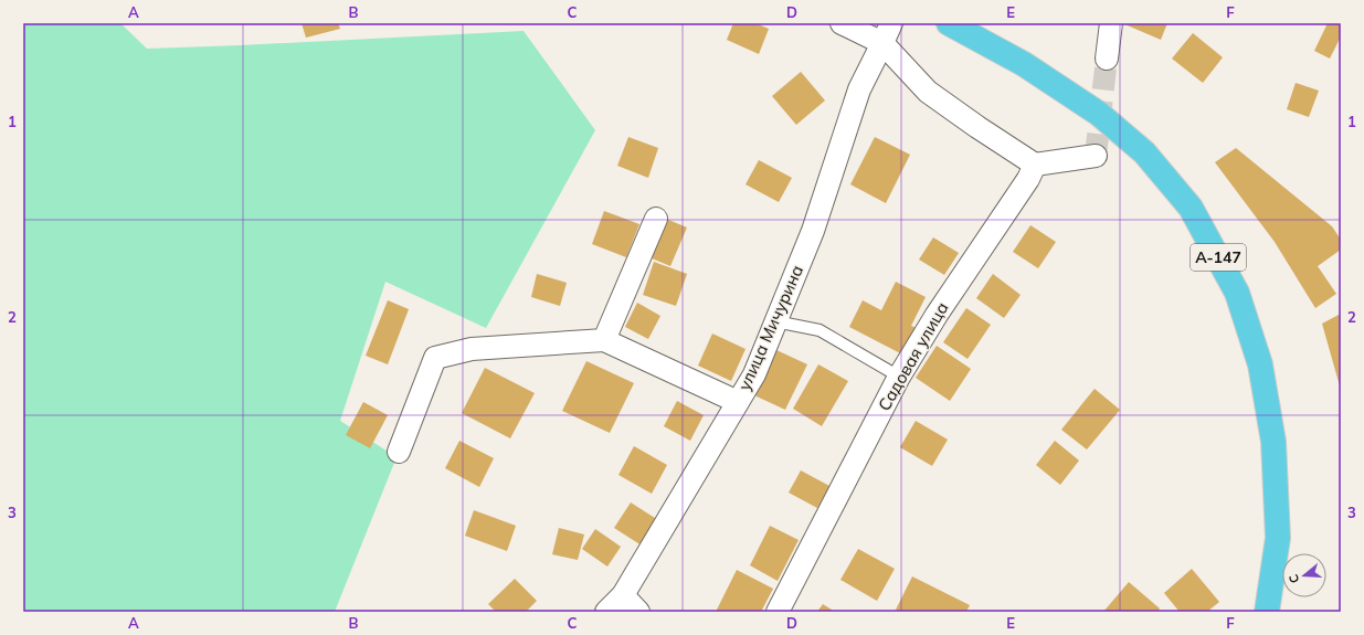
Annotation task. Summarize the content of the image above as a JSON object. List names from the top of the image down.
{
  "streets": {
    "highway": ["А-147"],
    "street": ["улица Мичурина", "Садовая улица"]
  },
  "north": "left",
  "grid": {
    "columns": [
      "A",
      "B",
      "C",
      "D",
      "E",
      "F"
    ],
    "rows": ["1", "2", "3"]
  }
}
